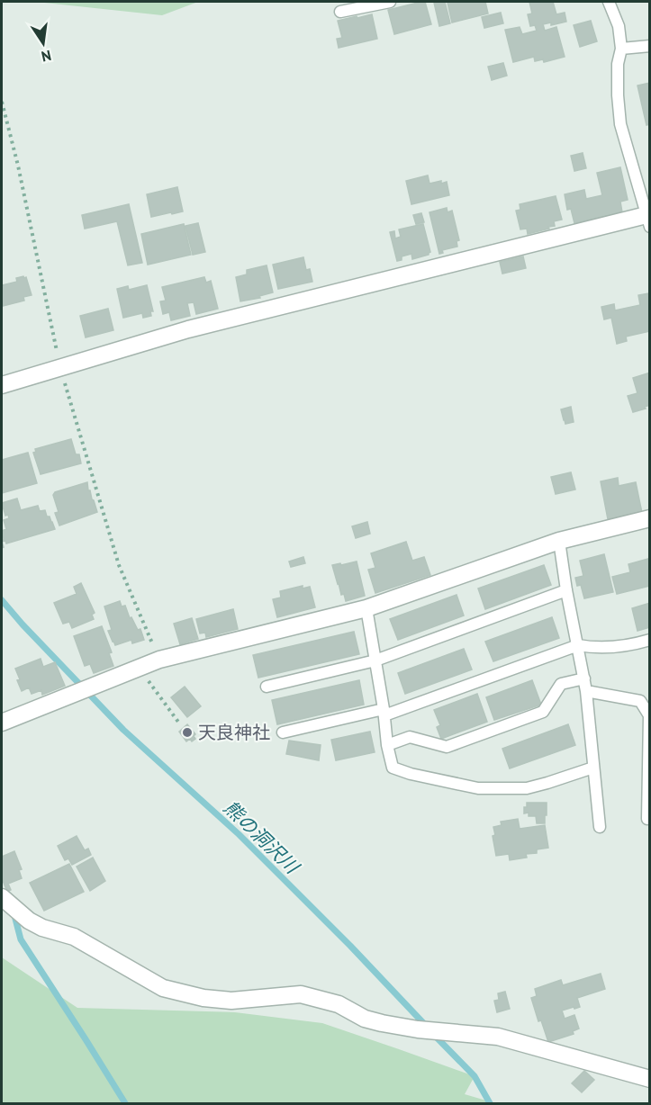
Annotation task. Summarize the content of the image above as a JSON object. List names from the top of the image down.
{
  "water": ["熊の洞沢川"],
  "places": ["天良神社"],
  "north": "bottom"
}
